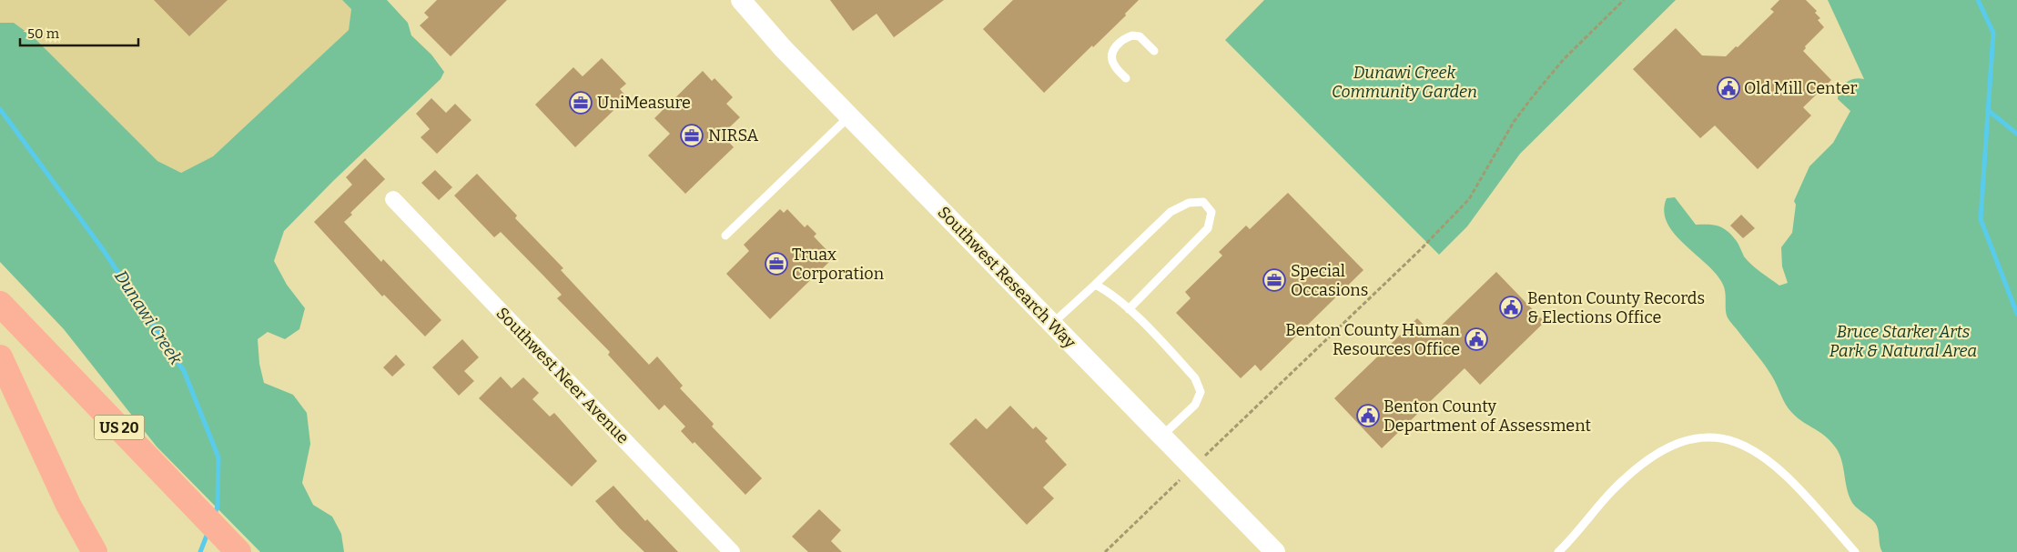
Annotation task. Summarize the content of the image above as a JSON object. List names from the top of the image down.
{
  "streets": {
    "highway": ["US 20"],
    "street": ["Southwest Research Way", "Southwest Neer Avenue"]
  },
  "water": ["Dunawi Creek"],
  "parks": ["Dunawi Creek Community Garden", "Bruce Starker Arts Park & Natural Area"],
  "places": {
    "public building": [
      "Old Mill Center",
      "Benton County Records & Elections Office",
      "Benton County Human Resources Office",
      "Benton County Department of Assessment"
    ],
    "office": [
      "UniMeasure",
      "NIRSA",
      "Truax Corporation",
      "Special Occasions"
    ]
  },
  "scale_bar": "50 m"
}
